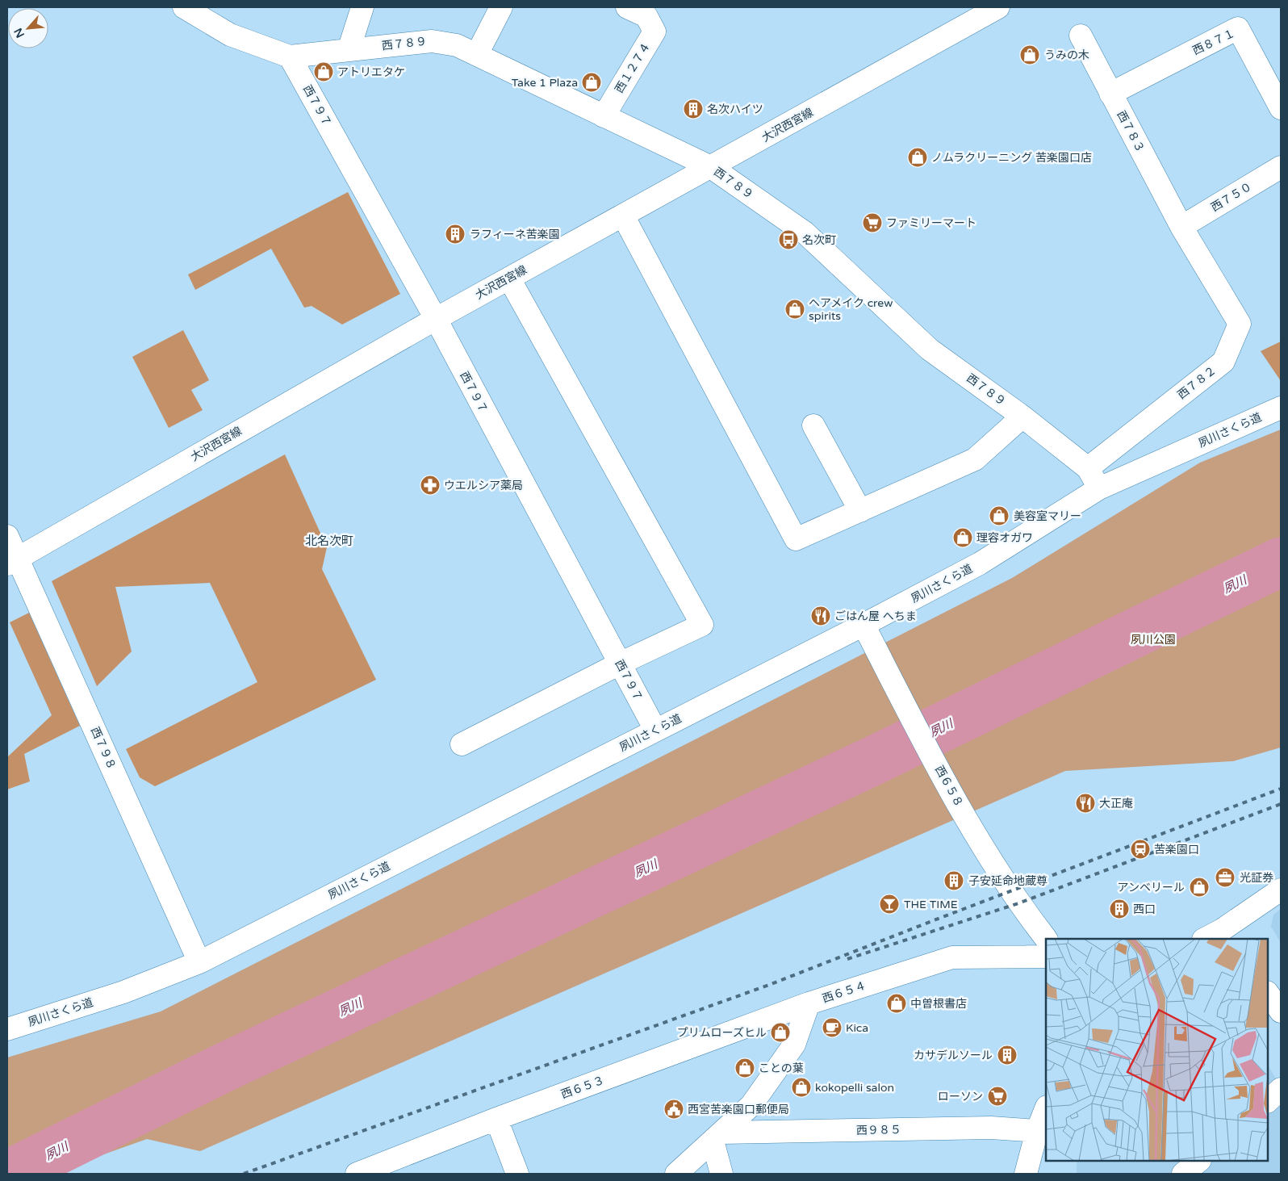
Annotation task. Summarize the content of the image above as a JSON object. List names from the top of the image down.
{
  "streets": {
    "street": [
      "西８７１",
      "西７８９",
      "西１２７４",
      "西７９７",
      "大沢西宮線",
      "西７８３",
      "西７５０",
      "西７８２",
      "夙川さくら道",
      "西７９８",
      "西６５８",
      "西６５４",
      "西６５３",
      "西９８５"
    ]
  },
  "crossings": [
    ["西８７１", "西７８３"],
    ["西７８９", "西１２７４"],
    ["西７８９", "西７９７"],
    ["西７８９", "大沢西宮線"],
    ["西７８９", "西７８２"],
    ["西７８９", "夙川さくら道"],
    ["西７９７", "大沢西宮線"],
    ["西７９７", "夙川さくら道"],
    ["大沢西宮線", "西７９８"],
    ["西７８３", "西７５０"],
    ["西７８３", "西７８２"],
    ["西７５０", "西７８２"],
    ["夙川さくら道", "西７９８"],
    ["夙川さくら道", "西６５８"],
    ["西６５４", "西６５３"],
    ["西６５４", "西９８５"]
  ],
  "districts": ["北名次町"],
  "water": ["夙川"],
  "parks": ["夙川公園"],
  "places": {
    "shop": [
      "うみの木",
      "アトリエタケ",
      "Take 1 Plaza",
      "ノムラクリーニング 苦楽園口店",
      "ヘアメイク crew spirits",
      "美容室マリー",
      "理容オガワ",
      "アンベリール",
      "中曽根書店",
      "プリムローズヒル",
      "ことの葉",
      "kokopelli salon"
    ],
    "building": [
      "名次ハイツ",
      "ラフィーネ苦楽園",
      "子安延命地蔵尊",
      "西口",
      "カサデルソール"
    ],
    "supermarket": ["ファミリーマート", "ローソン"],
    "bus stop": ["名次町"],
    "pharmacy": ["ウエルシア薬局"],
    "restaurant": ["ごはん屋 へちま", "大正庵"],
    "station": ["苦楽園口"],
    "office": ["光証券"],
    "bar": ["THE TIME"],
    "cafe": ["Kica"],
    "public building": ["西宮苦楽園口郵便局"]
  },
  "north": "bottom left"
}
